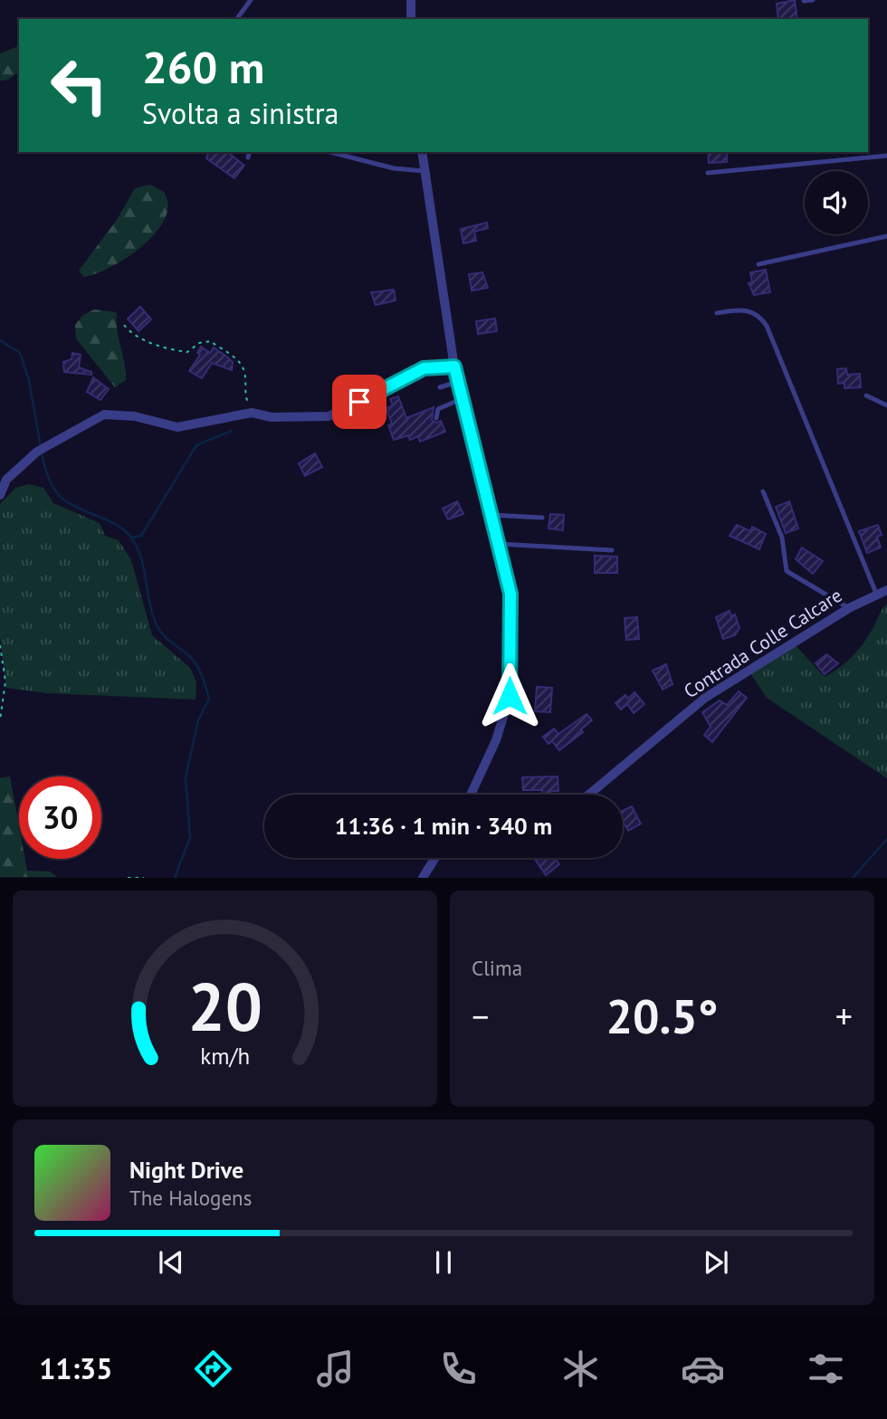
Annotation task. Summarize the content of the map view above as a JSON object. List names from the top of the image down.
{
  "streets": {
    "street": ["Contrada Colle Calcare"]
  },
  "page": {
    "turn": ["260 m", "Svolta a sinistra"],
    "limit": "30",
    "trip": "11:36 · 1 min · 340 m",
    "tile": "Clima",
    "heat": ["−", "20.5°", "+"],
    "song": ["Night Drive", "The Halogens"],
    "tabs": "11:35",
    "gauge": ["20", "km/h"]
  }
}
